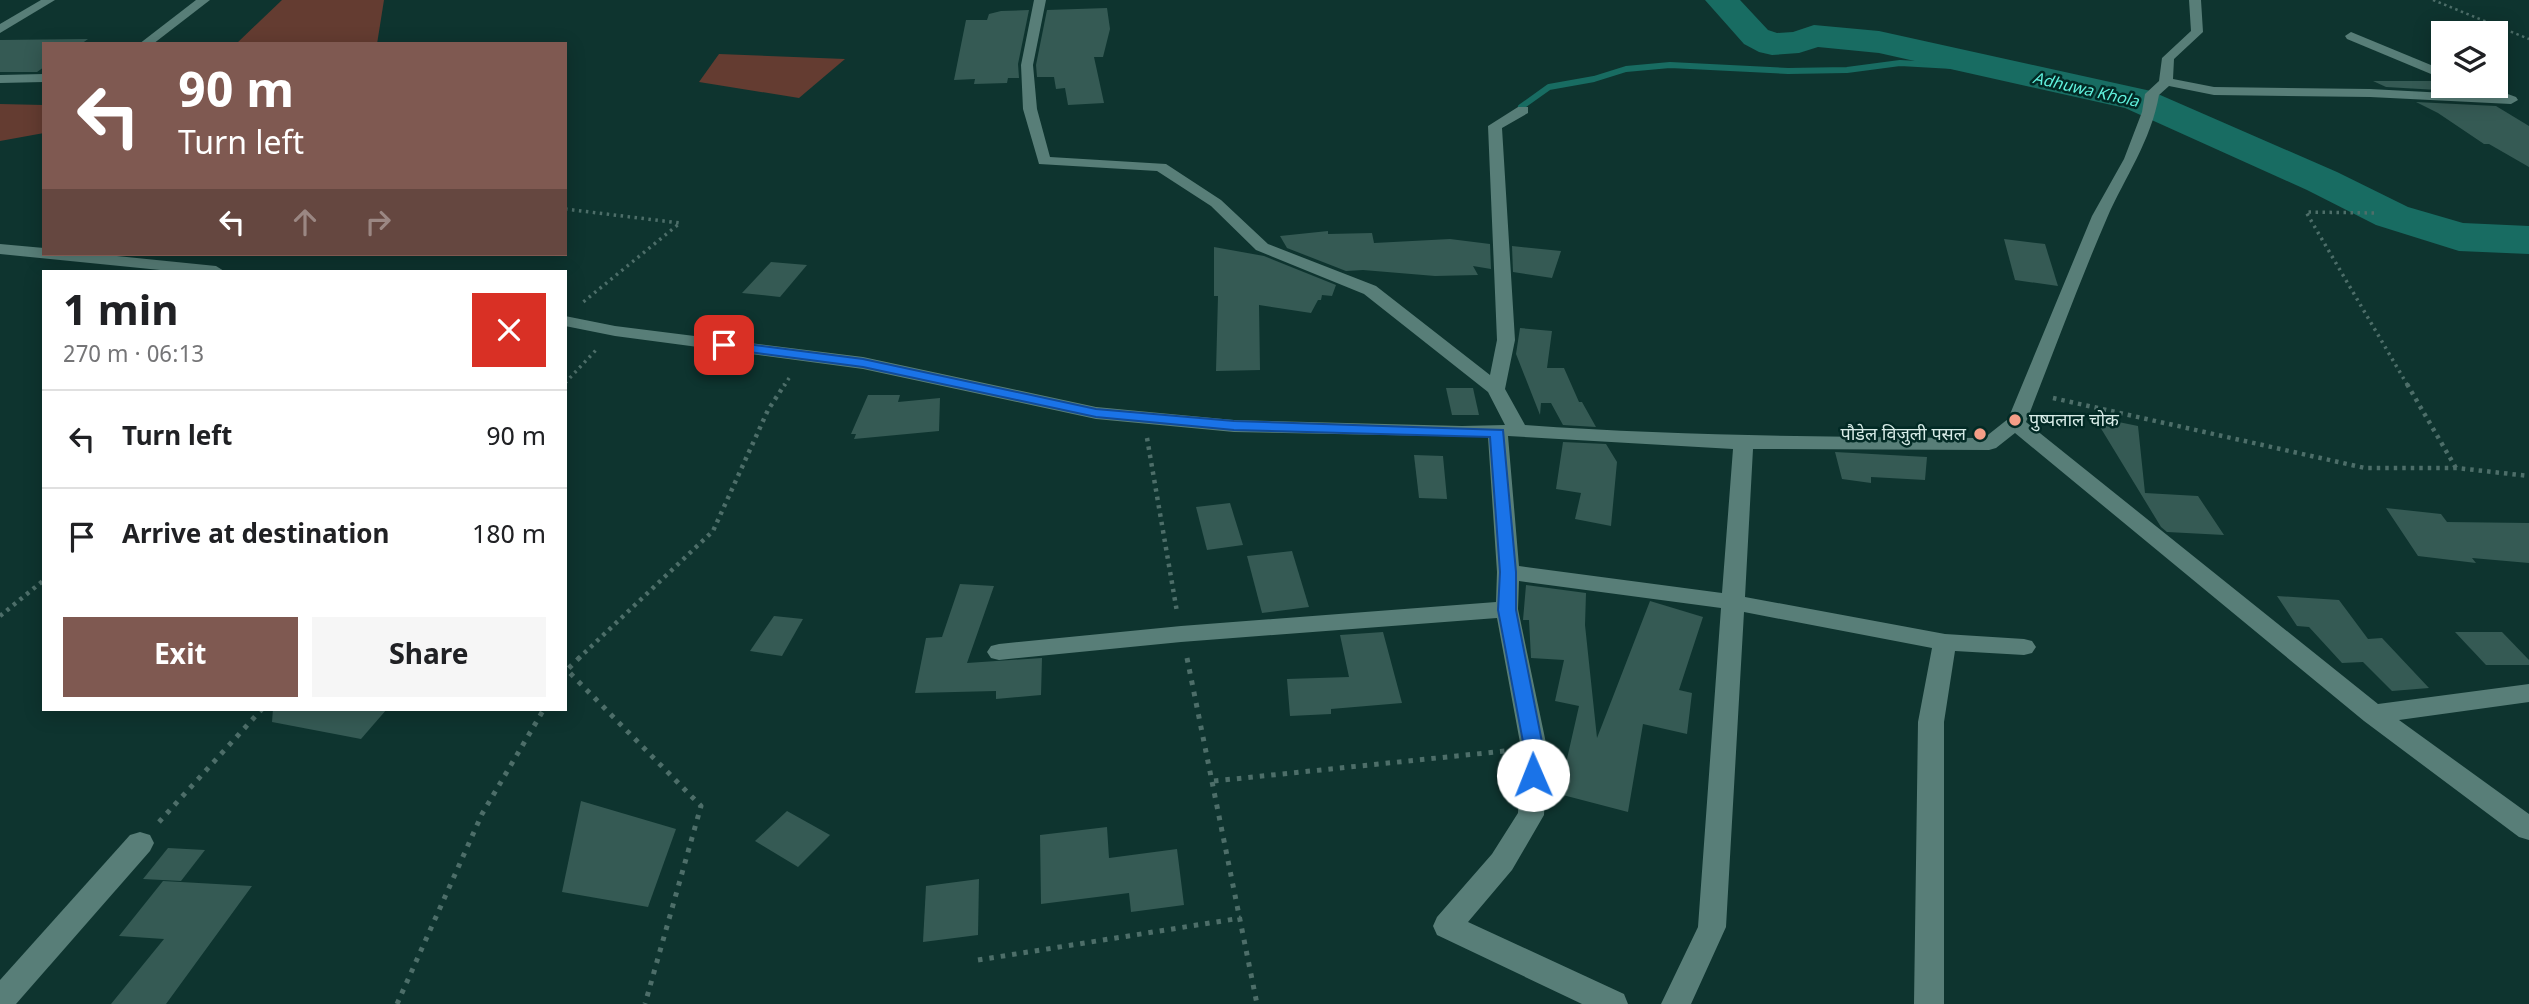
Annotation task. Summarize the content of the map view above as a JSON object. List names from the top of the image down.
{
  "water": ["Adhuwa Khola"],
  "places": ["पुष्पलाल चोक", "पौडेल विजुली पसल"],
  "page": {
    "turn": ["90 m", "Turn left"],
    "heading": ["1 min", "270 m · 06:13"],
    "list": [
      {
        "name": "Turn left",
        "value": "90 m"
      },
      {
        "name": "Arrive at destination",
        "value": "180 m"
      }
    ],
    "buttons": ["Exit", "Share"]
  }
}
